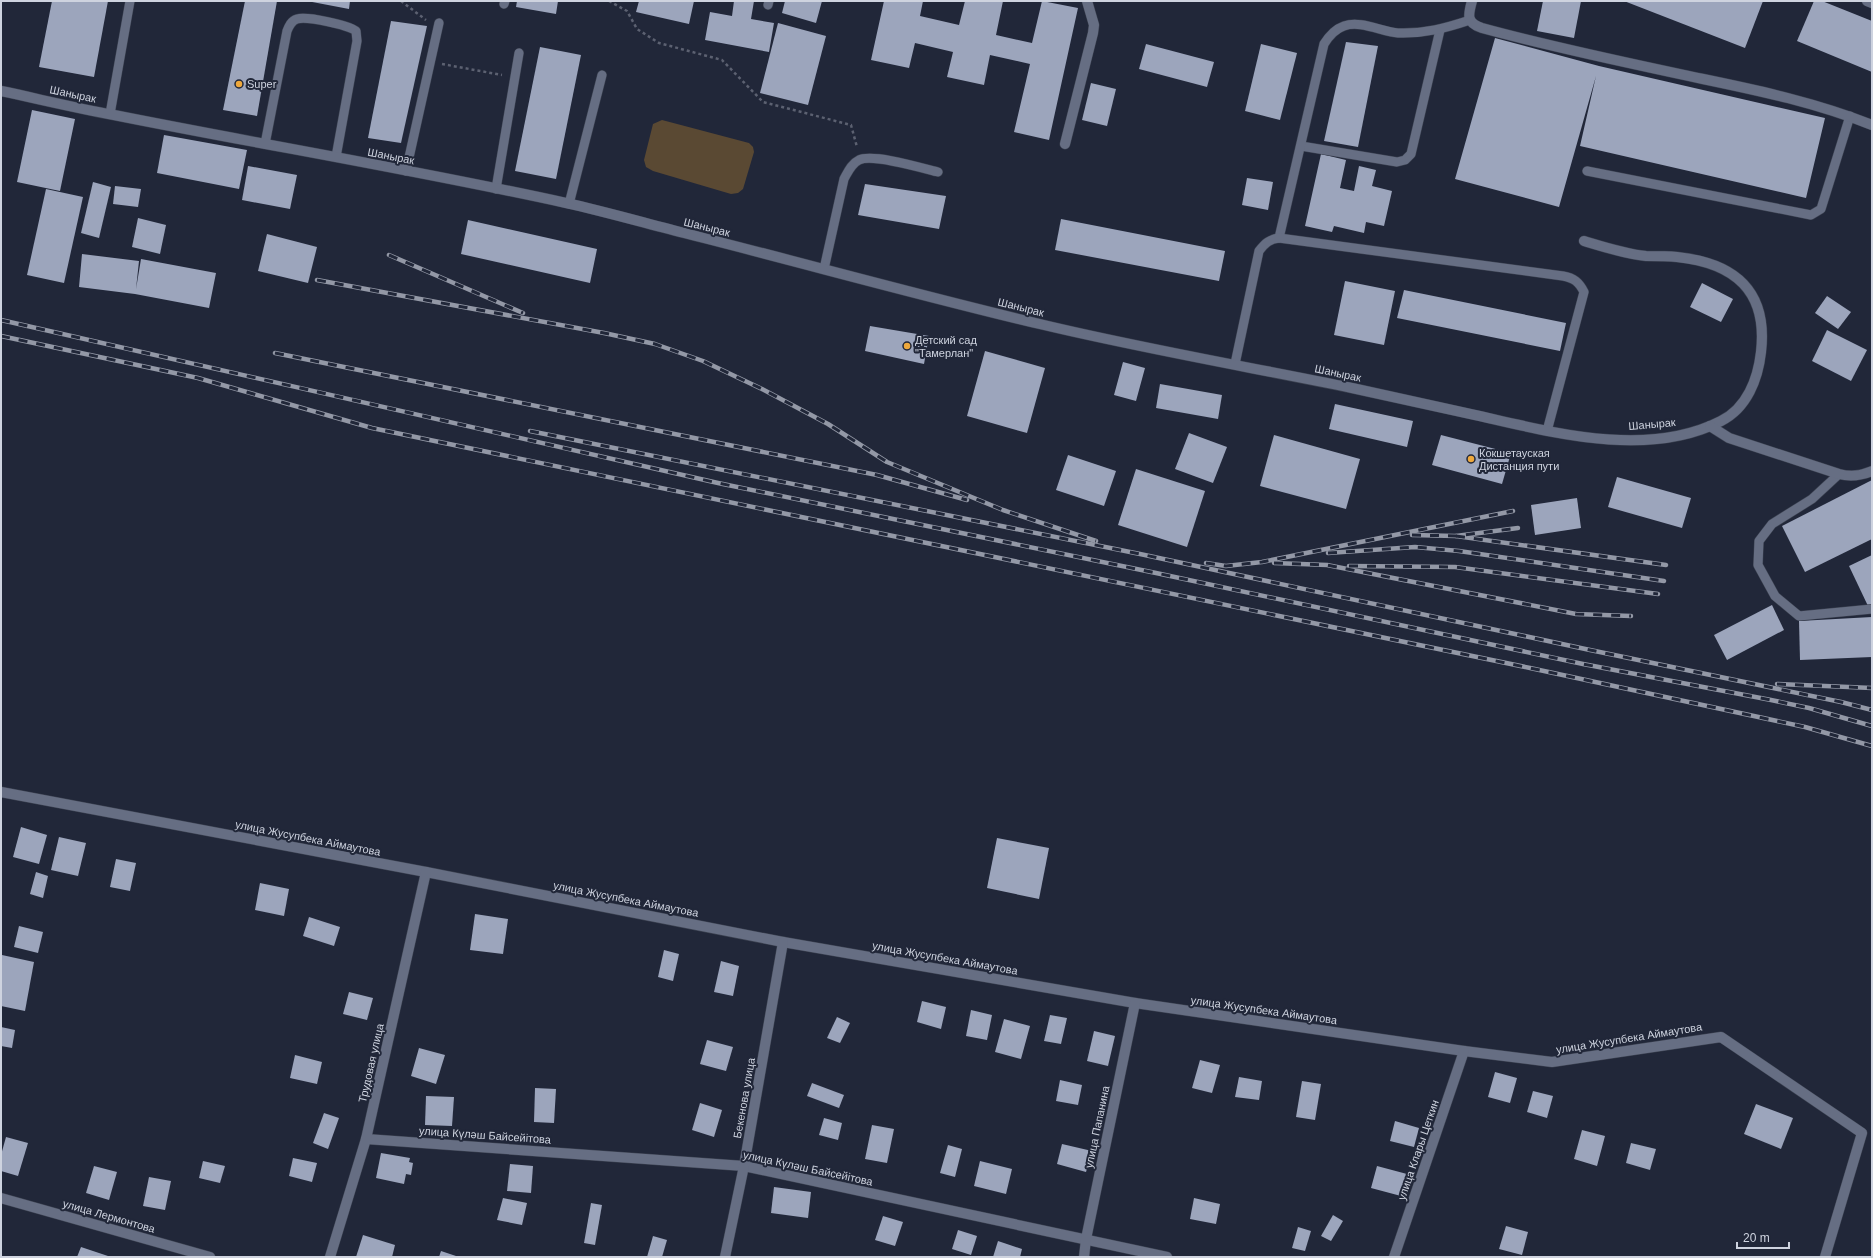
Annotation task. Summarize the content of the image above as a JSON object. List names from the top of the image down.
{
  "streets": {
    "street": [
      "Шанырак",
      "улица Жусупбека Аймаутова",
      "Трудовая улица",
      "Бекенова улица",
      "улица Папанина",
      "улица Күләш Байсейітова",
      "улица Клары Цеткин",
      "улица Лермонтова"
    ]
  },
  "crossings": [
    ["улица Жусупбека Аймаутова", "Трудовая улица"],
    ["улица Жусупбека Аймаутова", "Бекенова улица"],
    ["улица Жусупбека Аймаутова", "улица Папанина"],
    ["улица Жусупбека Аймаутова", "улица Клары Цеткин"],
    ["Трудовая улица", "улица Күләш Байсейітова"],
    ["Бекенова улица", "улица Күләш Байсейітова"],
    ["улица Папанина", "улица Күләш Байсейітова"]
  ],
  "places": ["Super", "Детский сад \"Тамерлан\"", "Кокшетауская Дистанция пути"],
  "scale_bar": "20 m"
}
